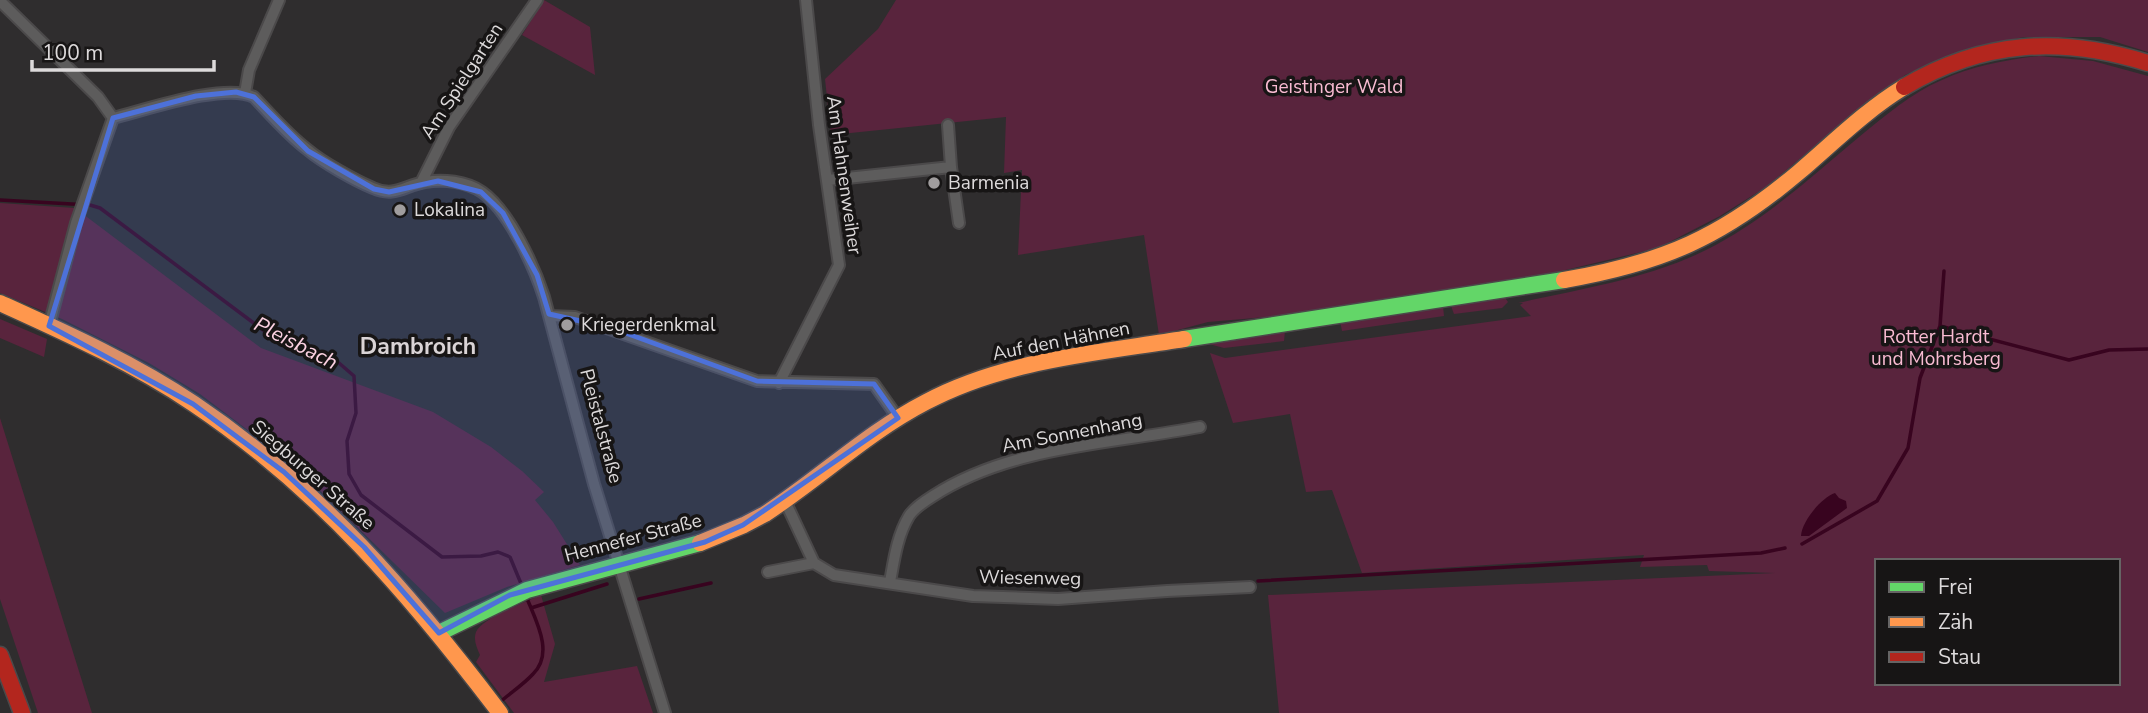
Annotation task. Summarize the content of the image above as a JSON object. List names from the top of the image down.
{
  "streets": {
    "main road": ["Auf den Hähnen", "Siegburger Straße", "Hennefer Straße"],
    "street": [
      "Am Spielgarten",
      "Am Hahnenweiher",
      "Pleistalstraße",
      "Am Sonnenhang",
      "Wiesenweg"
    ]
  },
  "crossings": [
    ["Am Spielgarten", "Pleistalstraße"],
    ["Auf den Hähnen", "Hennefer Straße"],
    ["Pleistalstraße", "Hennefer Straße"],
    ["Am Sonnenhang", "Wiesenweg"],
    ["Siegburger Straße", "Hennefer Straße"]
  ],
  "districts": ["Dambroich"],
  "water": ["Pleisbach"],
  "parks": ["Geistinger Wald", "Rotter Hardt und Mohrsberg"],
  "places": ["Barmenia", "Lokalina", "Kriegerdenkmal"],
  "legend": ["Frei", "Zäh", "Stau"],
  "scale_bar": "100 m"
}
